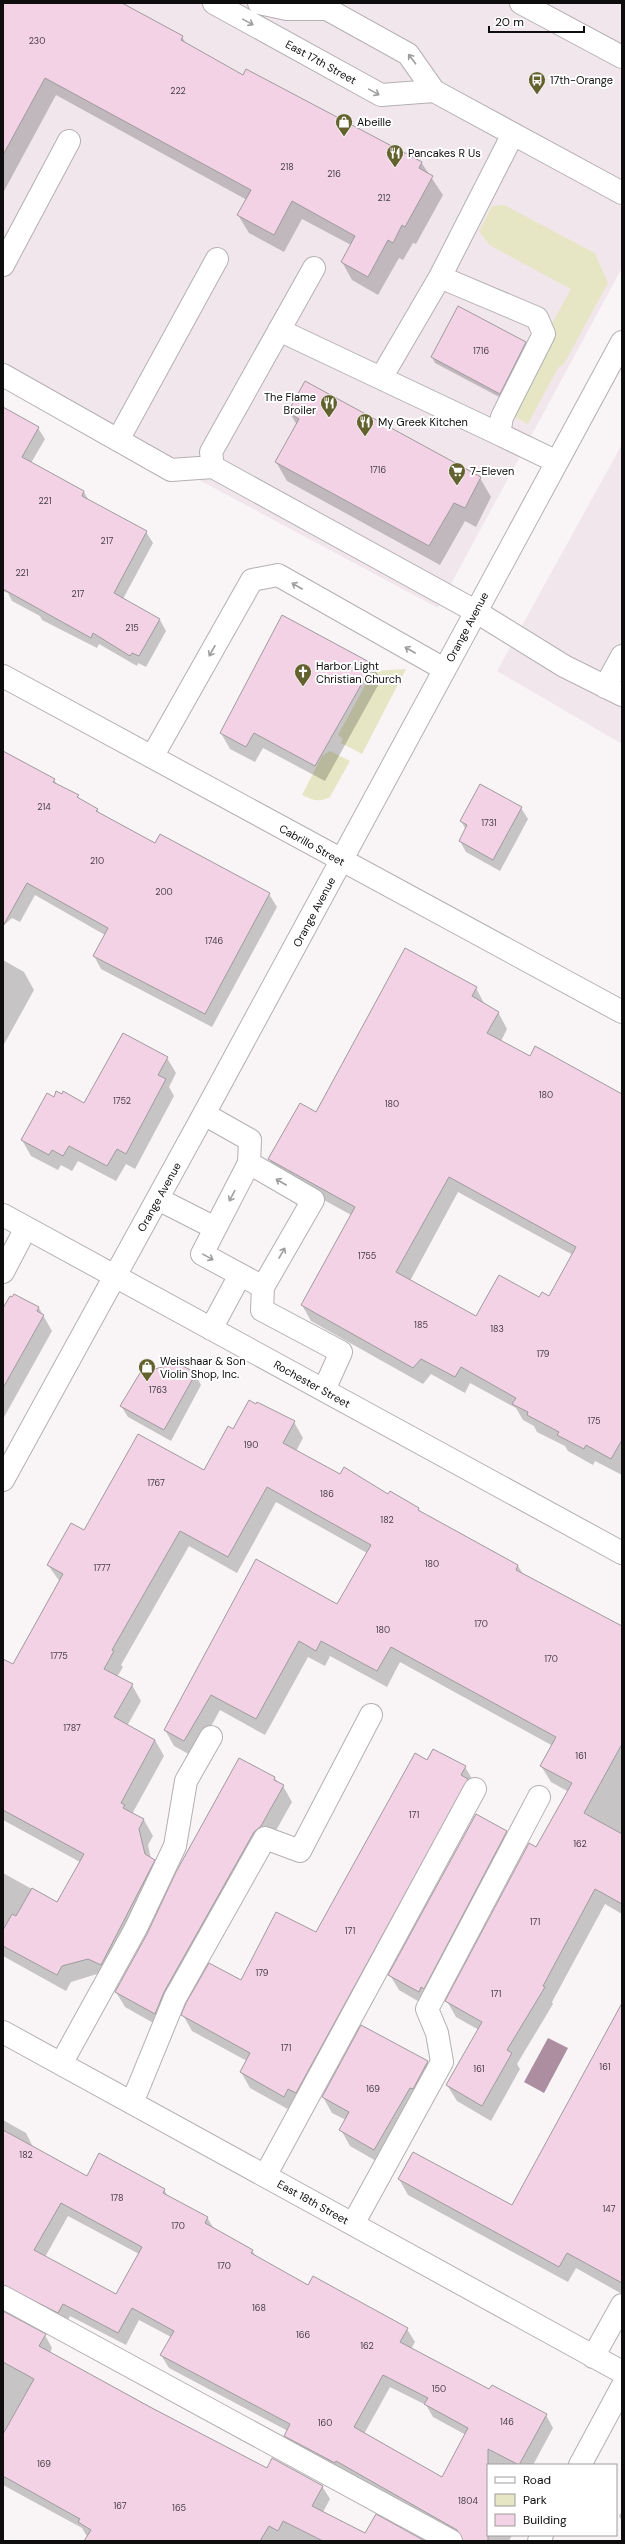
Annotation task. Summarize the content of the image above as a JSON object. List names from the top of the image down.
{
  "streets": {
    "street": [
      "East 17th Street",
      "Orange Avenue",
      "Cabrillo Street",
      "Rochester Street",
      "East 18th Street"
    ]
  },
  "crossings": [
    ["Orange Avenue", "Cabrillo Street"],
    ["Orange Avenue", "Rochester Street"]
  ],
  "places": {
    "bus stop": ["17th-Orange"],
    "shop": ["Abeille", "Weisshaar & Son Violin Shop, Inc."],
    "restaurant": ["Pancakes R Us", "The Flame Broiler", "My Greek Kitchen"],
    "supermarket": ["7-Eleven"],
    "church": ["Harbor Light Christian Church"]
  },
  "house_numbers": [
    "230",
    "222",
    "218",
    "216",
    "212",
    "1716",
    "1716",
    "221",
    "217",
    "221",
    "217",
    "215",
    "214",
    "1731",
    "210",
    "200",
    "1746",
    "180",
    "1752",
    "180",
    "1755",
    "185",
    "183",
    "179",
    "1763",
    "175",
    "190",
    "1767",
    "186",
    "182",
    "180",
    "1777",
    "170",
    "180",
    "1775",
    "170",
    "1787",
    "161",
    "171",
    "162",
    "171",
    "171",
    "179",
    "171",
    "171",
    "161",
    "161",
    "169",
    "182",
    "178",
    "147",
    "170",
    "170",
    "168",
    "166",
    "162",
    "150",
    "146",
    "160",
    "169",
    "1804",
    "167",
    "165"
  ],
  "legend": ["Road", "Park", "Building"],
  "scale_bar": "20 m"
}
